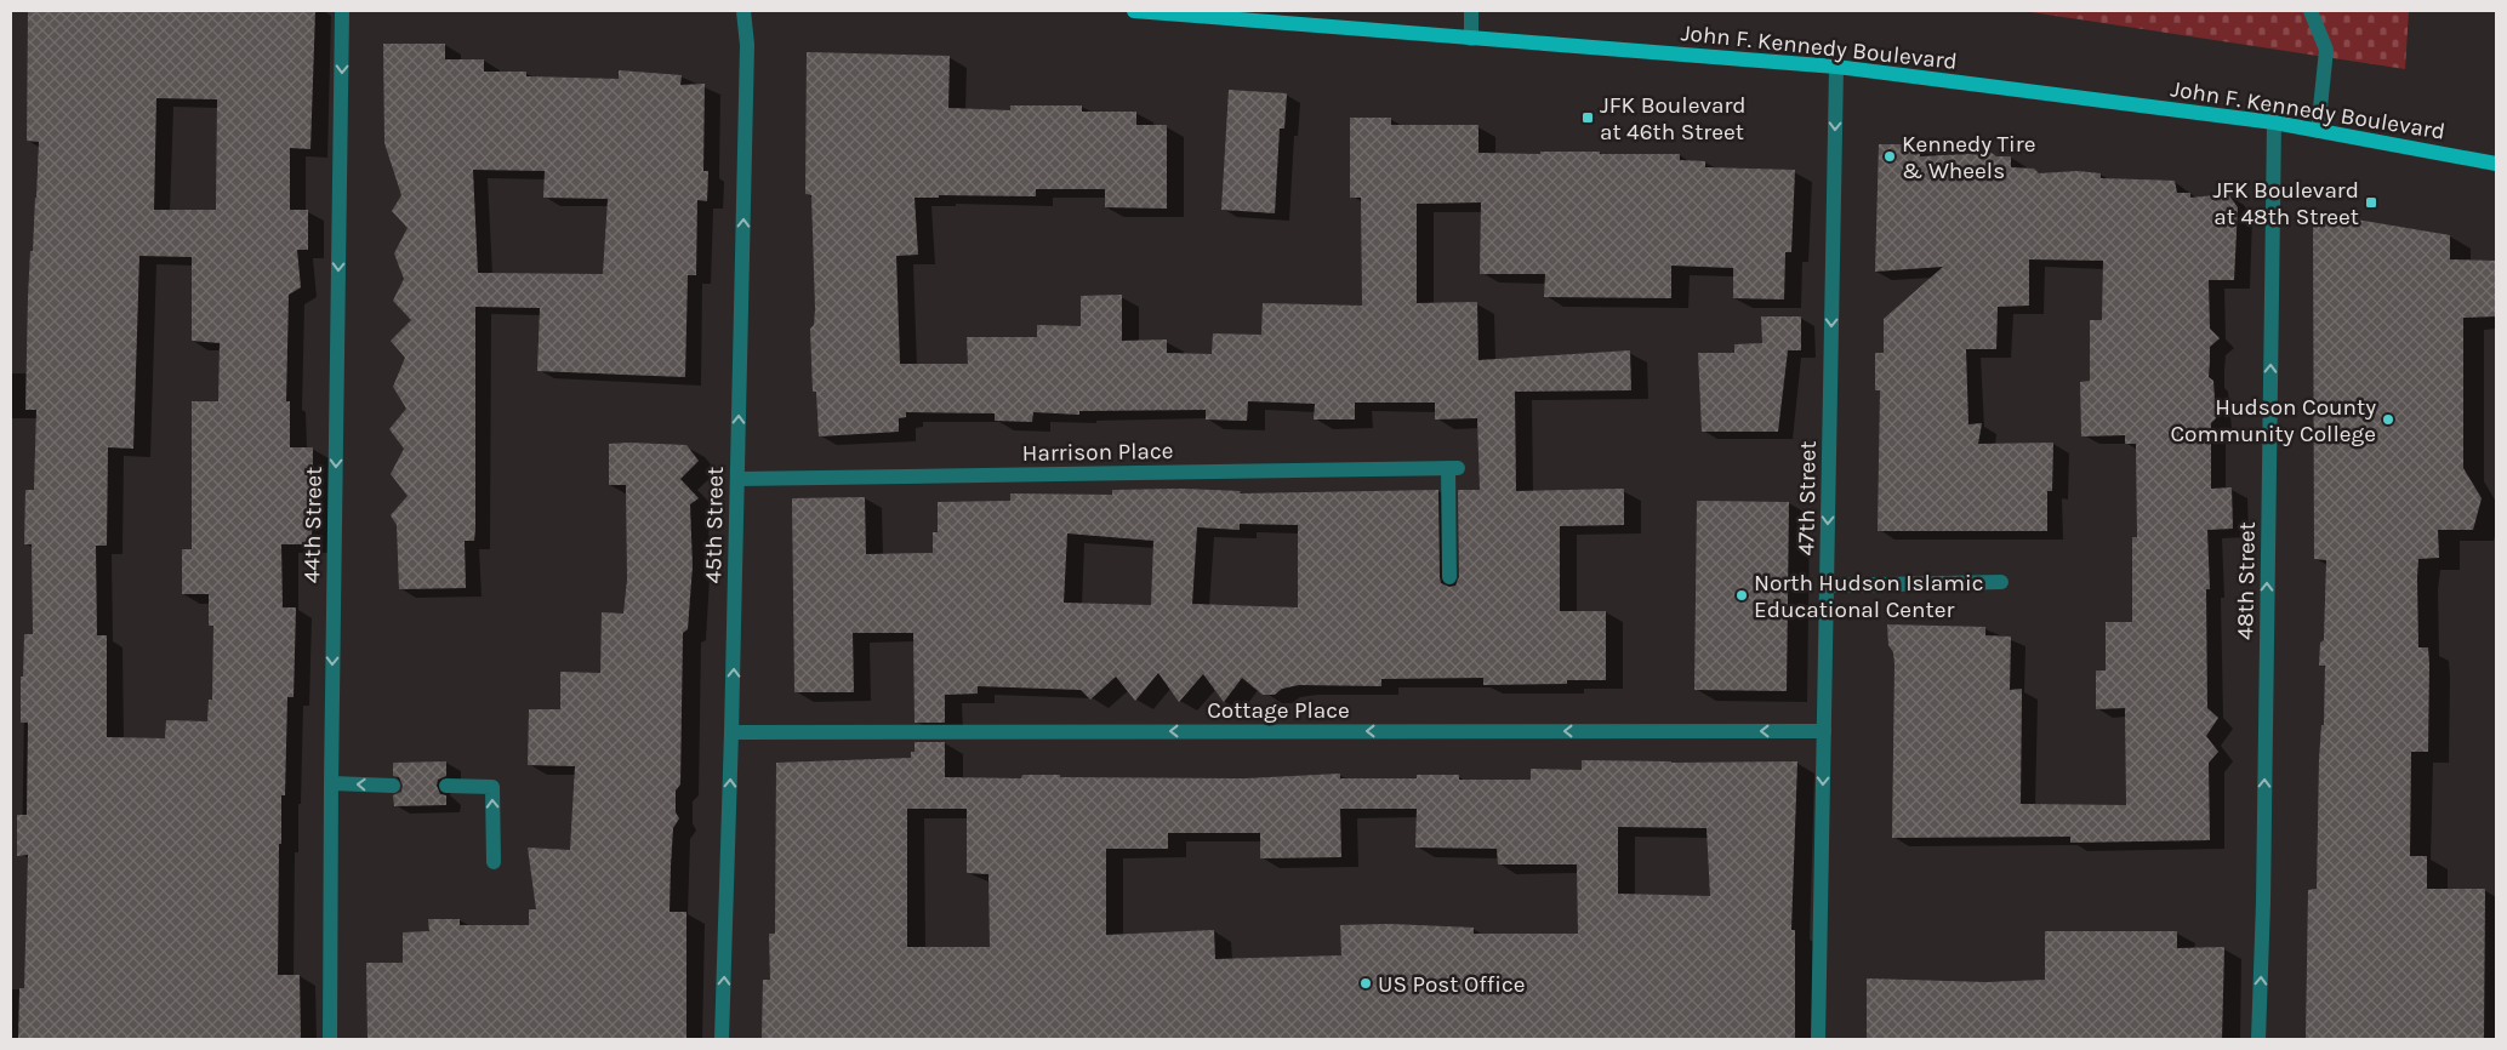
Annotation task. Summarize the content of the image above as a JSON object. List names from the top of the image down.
{
  "streets": {
    "main road": ["John F. Kennedy Boulevard"],
    "street": [
      "Harrison Place",
      "47th Street",
      "44th Street",
      "45th Street",
      "48th Street",
      "Cottage Place"
    ]
  },
  "crossings": [
    ["John F. Kennedy Boulevard", "47th Street"],
    ["John F. Kennedy Boulevard", "48th Street"],
    ["Harrison Place", "45th Street"],
    ["47th Street", "Cottage Place"],
    ["45th Street", "Cottage Place"]
  ],
  "one_way": [
    "47th Street",
    "44th Street",
    "45th Street",
    "48th Street",
    "Cottage Place"
  ],
  "places": {
    "transit": ["JFK Boulevard at 46th Street", "JFK Boulevard at 48th Street"],
    "other": [
      "Kennedy Tire & Wheels",
      "Hudson County Community College",
      "North Hudson Islamic Educational Center",
      "US Post Office"
    ]
  }
}
